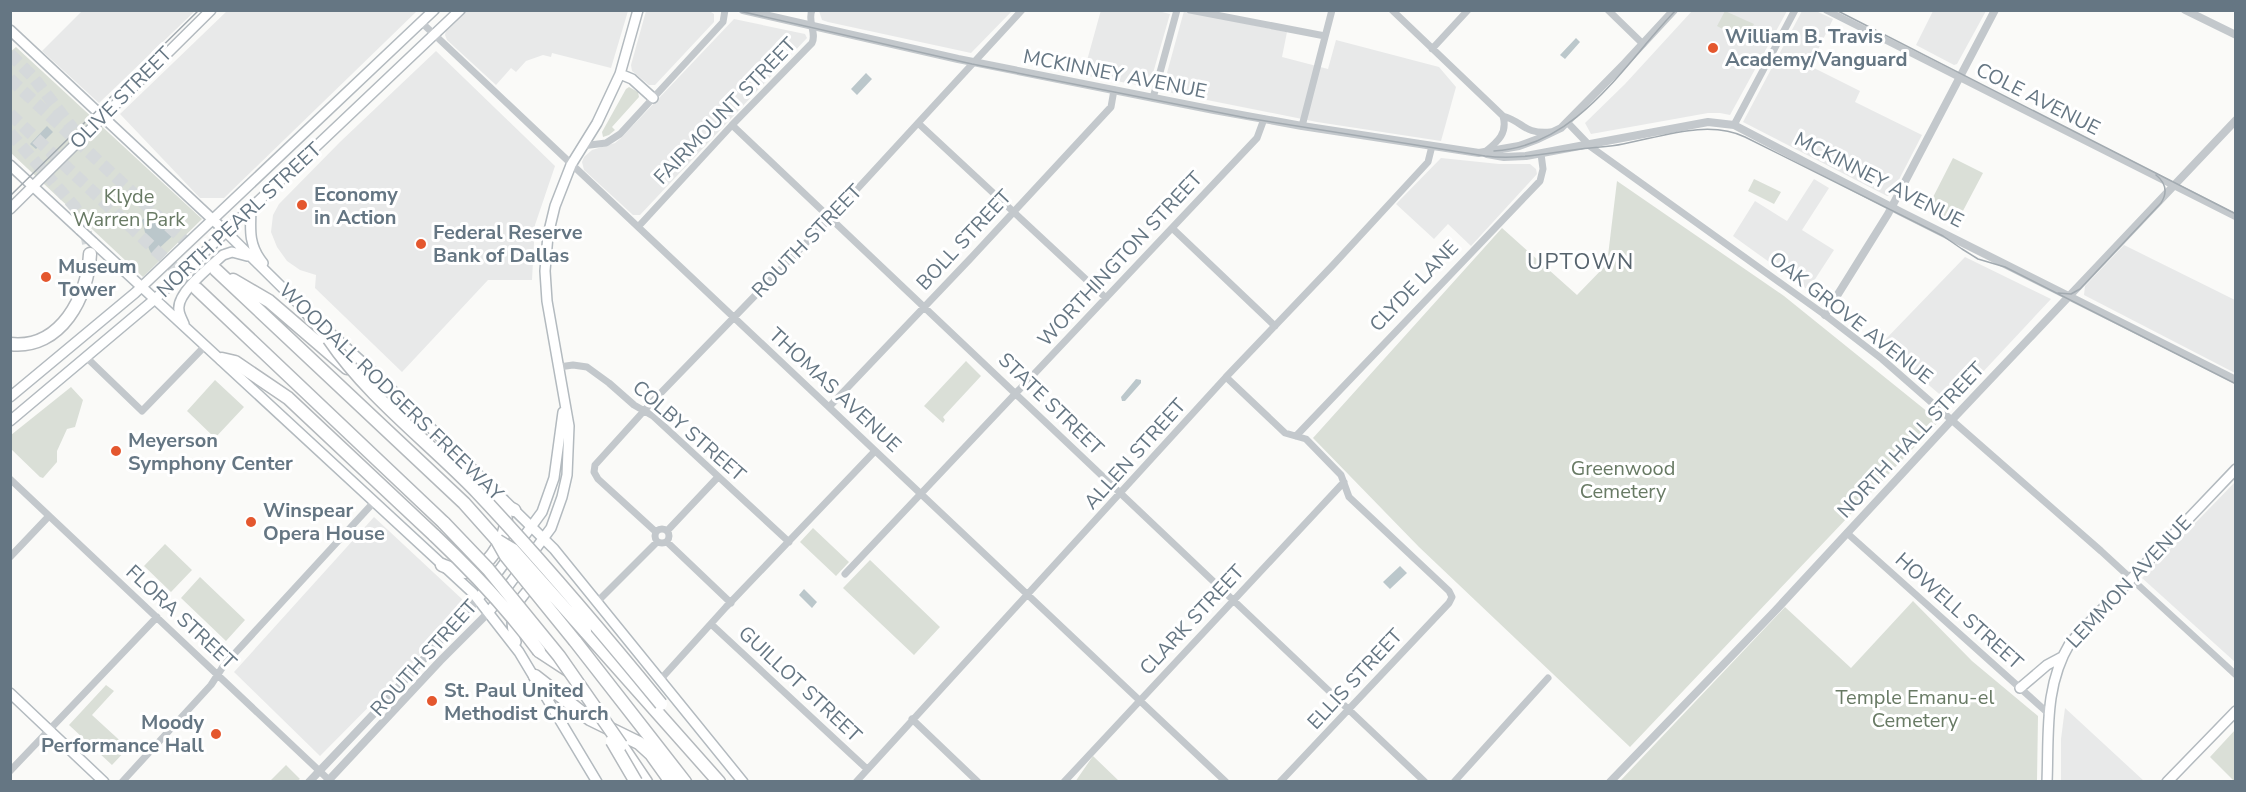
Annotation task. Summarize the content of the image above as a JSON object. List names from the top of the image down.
{
  "streets": {
    "highway": ["WOODALL RODGERS FREEWAY"],
    "main road": [
      "OLIVE STREET",
      "NORTH PEARL STREET",
      "ROUTH STREET",
      "LEMMON AVENUE"
    ],
    "street": [
      "MCKINNEY AVENUE",
      "COLE AVENUE",
      "FAIRMOUNT STREET",
      "BOLL STREET",
      "WORTHINGTON STREET",
      "CLYDE LANE",
      "OAK GROVE AVENUE",
      "THOMAS AVENUE",
      "STATE STREET",
      "COLBY STREET",
      "NORTH HALL STREET",
      "ALLEN STREET",
      "HOWELL STREET",
      "FLORA STREET",
      "CLARK STREET",
      "ELLIS STREET",
      "GUILLOT STREET"
    ]
  },
  "crossings": [
    ["MCKINNEY AVENUE", "FAIRMOUNT STREET"],
    ["MCKINNEY AVENUE", "BOLL STREET"],
    ["MCKINNEY AVENUE", "ROUTH STREET"],
    ["MCKINNEY AVENUE", "WORTHINGTON STREET"],
    ["MCKINNEY AVENUE", "CLYDE LANE"],
    ["MCKINNEY AVENUE", "OAK GROVE AVENUE"],
    ["MCKINNEY AVENUE", "NORTH HALL STREET"],
    ["MCKINNEY AVENUE", "ALLEN STREET"],
    ["OLIVE STREET", "WOODALL RODGERS FREEWAY"],
    ["COLE AVENUE", "NORTH HALL STREET"],
    ["FAIRMOUNT STREET", "THOMAS AVENUE"],
    ["FAIRMOUNT STREET", "STATE STREET"],
    ["NORTH PEARL STREET", "THOMAS AVENUE"],
    ["NORTH PEARL STREET", "WOODALL RODGERS FREEWAY"],
    ["BOLL STREET", "THOMAS AVENUE"],
    ["BOLL STREET", "STATE STREET"],
    ["ROUTH STREET", "THOMAS AVENUE"],
    ["ROUTH STREET", "WOODALL RODGERS FREEWAY"],
    ["ROUTH STREET", "STATE STREET"],
    ["ROUTH STREET", "COLBY STREET"],
    ["ROUTH STREET", "FLORA STREET"],
    ["WORTHINGTON STREET", "THOMAS AVENUE"],
    ["WORTHINGTON STREET", "STATE STREET"],
    ["OAK GROVE AVENUE", "NORTH HALL STREET"],
    ["OAK GROVE AVENUE", "LEMMON AVENUE"],
    ["THOMAS AVENUE", "ALLEN STREET"],
    ["THOMAS AVENUE", "CLARK STREET"],
    ["STATE STREET", "ALLEN STREET"],
    ["STATE STREET", "CLARK STREET"],
    ["STATE STREET", "ELLIS STREET"],
    ["NORTH HALL STREET", "HOWELL STREET"],
    ["ALLEN STREET", "GUILLOT STREET"],
    ["LEMMON AVENUE", "HOWELL STREET"],
    ["CLARK STREET", "ELLIS STREET"]
  ],
  "districts": ["UPTOWN"],
  "parks": ["Klyde Warren Park", "Greenwood Cemetery", "Temple Emanu-el Cemetery"],
  "places": [
    "William B. Travis Academy/Vanguard",
    "Economy in Action",
    "Federal Reserve Bank of Dallas",
    "Museum Tower",
    "Meyerson Symphony Center",
    "Winspear Opera House",
    "St. Paul United Methodist Church",
    "Moody Performance Hall"
  ]
}
